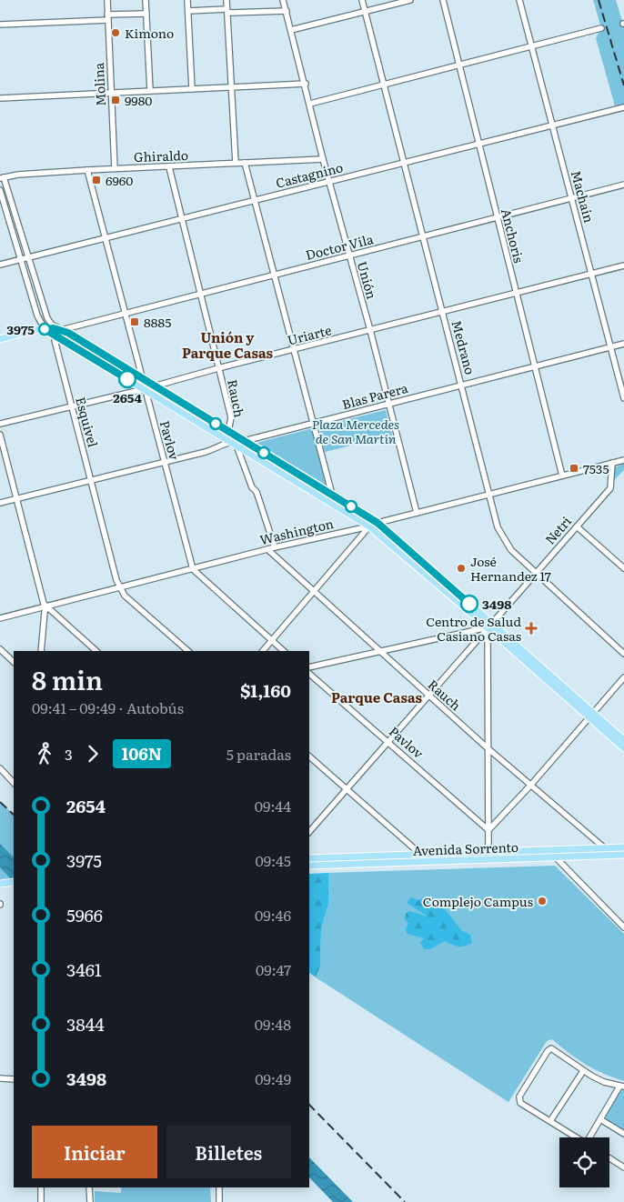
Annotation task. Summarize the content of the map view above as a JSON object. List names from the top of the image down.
{
  "streets": {
    "main road": ["Avenida Sorrento"],
    "street": [
      "Molina",
      "Ghiraldo",
      "Castagnino",
      "Machain",
      "Anchoris",
      "Doctor Vila",
      "Unión",
      "Uriarte",
      "Medrano",
      "Blas Parera",
      "Rauch",
      "Esquivel",
      "Pavlov",
      "Netri",
      "Washington"
    ]
  },
  "crossings": [
    ["Molina", "Ghiraldo"],
    ["Ghiraldo", "Unión"],
    ["Ghiraldo", "Rauch"],
    ["Ghiraldo", "Pavlov"],
    ["Castagnino", "Machain"],
    ["Castagnino", "Anchoris"],
    ["Castagnino", "Unión"],
    ["Castagnino", "Medrano"],
    ["Castagnino", "Rauch"],
    ["Castagnino", "Pavlov"],
    ["Machain", "Doctor Vila"],
    ["Machain", "Uriarte"],
    ["Machain", "Blas Parera"],
    ["Anchoris", "Doctor Vila"],
    ["Anchoris", "Uriarte"],
    ["Anchoris", "Blas Parera"],
    ["Anchoris", "Washington"],
    ["Doctor Vila", "Unión"],
    ["Doctor Vila", "Medrano"],
    ["Doctor Vila", "Rauch"],
    ["Doctor Vila", "Pavlov"],
    ["Unión", "Uriarte"],
    ["Unión", "Blas Parera"],
    ["Unión", "Washington"],
    ["Uriarte", "Medrano"],
    ["Uriarte", "Rauch"],
    ["Uriarte", "Esquivel"],
    ["Uriarte", "Pavlov"],
    ["Medrano", "Blas Parera"],
    ["Medrano", "Netri"],
    ["Medrano", "Washington"],
    ["Blas Parera", "Rauch"],
    ["Blas Parera", "Esquivel"],
    ["Blas Parera", "Pavlov"],
    ["Rauch", "Netri"],
    ["Rauch", "Washington"],
    ["Rauch", "Avenida Sorrento"],
    ["Esquivel", "Washington"],
    ["Pavlov", "Netri"],
    ["Pavlov", "Washington"],
    ["Netri", "Washington"]
  ],
  "districts": ["Unión y Parque Casas", "Parque Casas"],
  "parks": ["Plaza Mercedes de San Martín"],
  "places": {
    "other": [
      "Kimono",
      "3975",
      "2654",
      "José Hernandez 17",
      "3498",
      "Complejo Campus"
    ],
    "transit": [
      "9980",
      "6960",
      "8885",
      "7535"
    ],
    "health": ["Centro de Salud Casiano Casas"]
  },
  "lines": ["bus line 106N"],
  "page": {
    "heading": ["8 min", "09:41 – 09:49 · Autobús", "$1,160"],
    "legs": ["3", "106N", "5 paradas"],
    "list": [
      {
        "name": "2654",
        "value": "09:44"
      },
      {
        "name": "3975",
        "value": "09:45"
      },
      {
        "name": "5966",
        "value": "09:46"
      },
      {
        "name": "3461",
        "value": "09:47"
      },
      {
        "name": "3844",
        "value": "09:48"
      },
      {
        "name": "3498",
        "value": "09:49"
      }
    ],
    "buttons": ["Iniciar", "Billetes"]
  }
}
